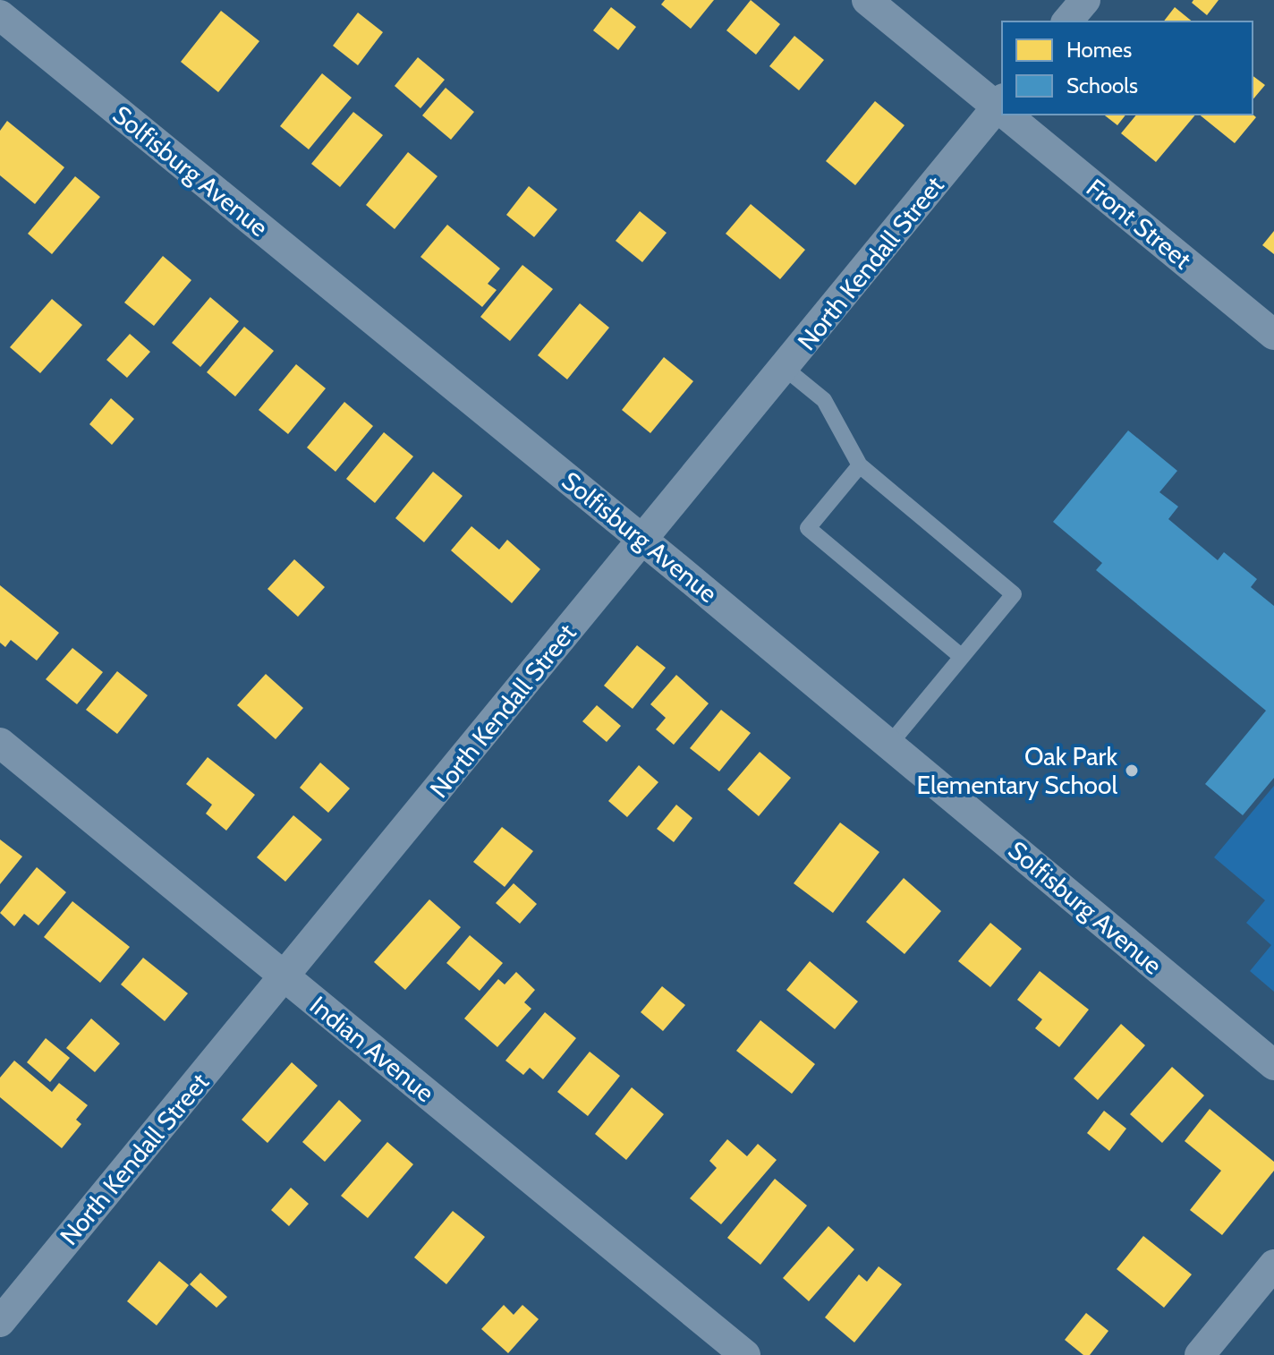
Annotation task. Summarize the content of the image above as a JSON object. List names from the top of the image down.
{
  "streets": {
    "street": [
      "Solfisburg Avenue",
      "Front Street",
      "North Kendall Street",
      "Indian Avenue"
    ]
  },
  "crossings": [
    ["Solfisburg Avenue", "North Kendall Street"],
    ["Front Street", "North Kendall Street"],
    ["North Kendall Street", "Indian Avenue"]
  ],
  "places": ["Oak Park Elementary School"],
  "legend": ["Homes", "Schools"]
}
